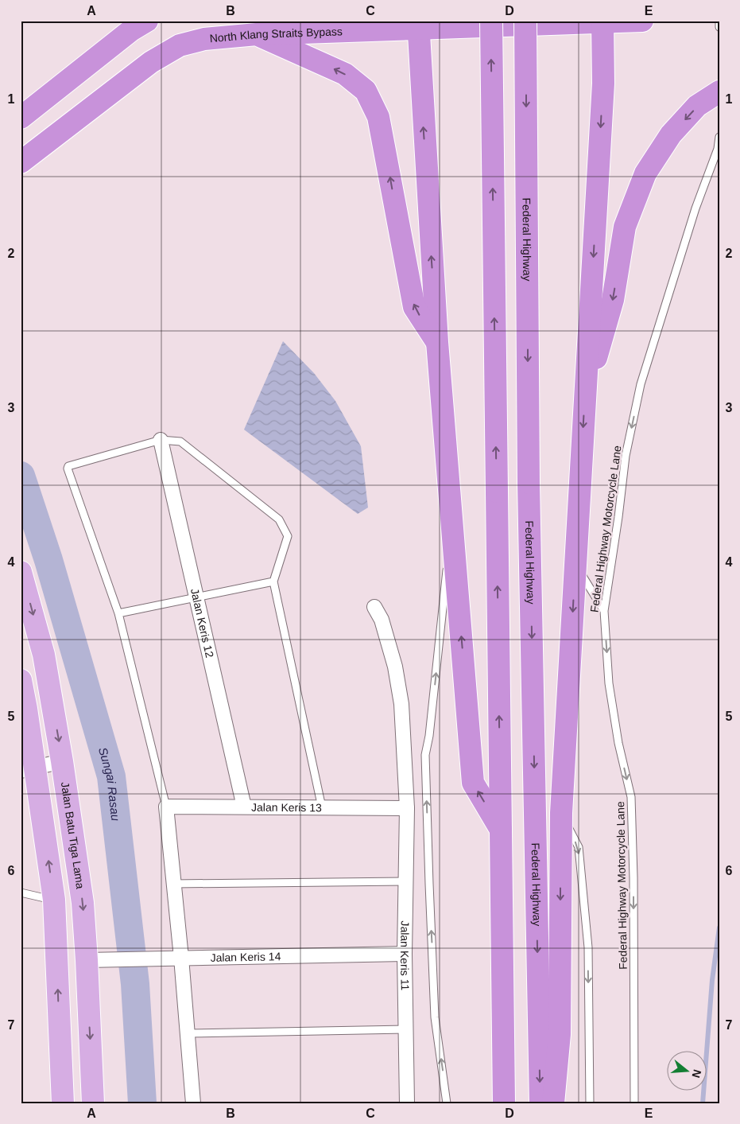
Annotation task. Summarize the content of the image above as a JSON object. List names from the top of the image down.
{
  "streets": {
    "highway": ["North Klang Straits Bypass", "Federal Highway"],
    "main road": ["Jalan Batu Tiga Lama"],
    "street": [
      "Jalan Keris 12",
      "Jalan Keris 13",
      "Jalan Keris 11",
      "Jalan Keris 14"
    ],
    "lane": ["Federal Highway Motorcycle Lane"]
  },
  "crossings": [
    ["Jalan Keris 12", "Jalan Keris 13"],
    ["Jalan Keris 13", "Jalan Keris 11"],
    ["Jalan Batu Tiga Lama", "Jalan Keris 14"],
    ["Jalan Keris 11", "Jalan Keris 14"]
  ],
  "one_way": ["Federal Highway Motorcycle Lane"],
  "water": ["Sungai Rasau"],
  "north": "right",
  "grid": {
    "columns": [
      "A",
      "B",
      "C",
      "D",
      "E"
    ],
    "rows": [
      "1",
      "2",
      "3",
      "4",
      "5",
      "6",
      "7"
    ]
  }
}
